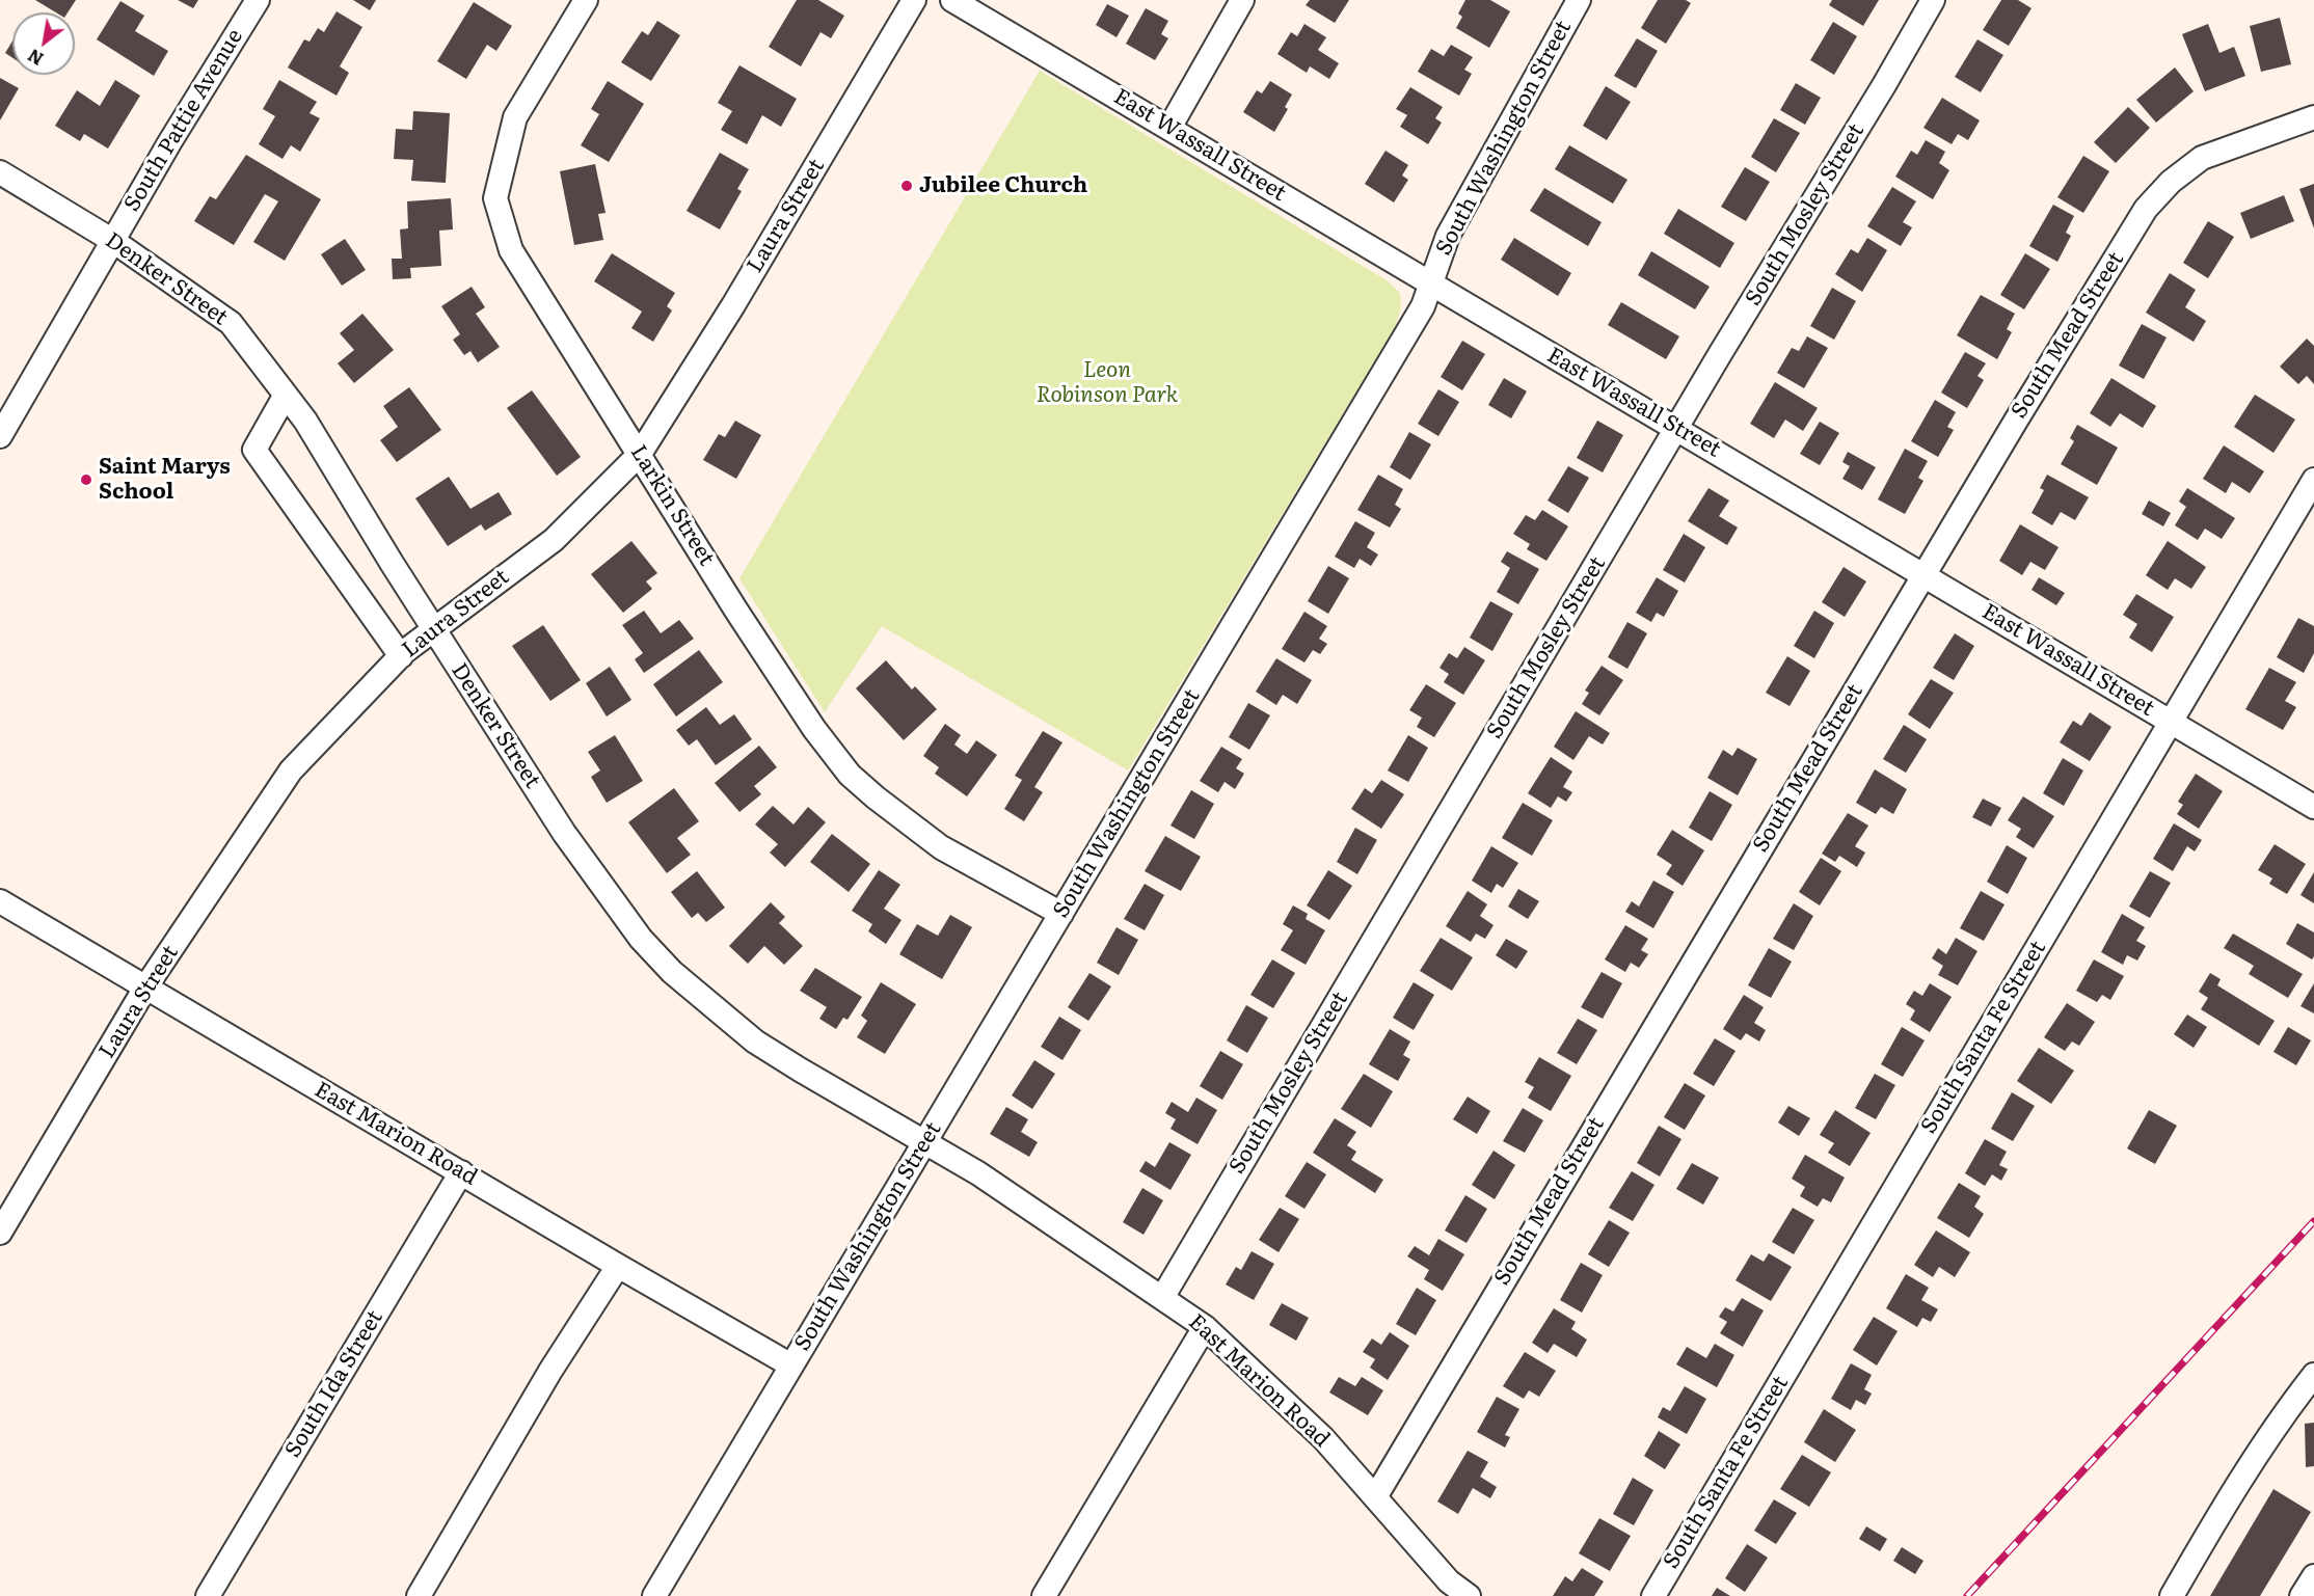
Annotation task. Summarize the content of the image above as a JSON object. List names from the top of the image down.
{
  "streets": {
    "street": [
      "South Pattie Avenue",
      "South Washington Street",
      "East Wassall Street",
      "South Mosley Street",
      "Laura Street",
      "Denker Street",
      "South Mead Street",
      "Larkin Street",
      "South Santa Fe Street",
      "East Marion Road",
      "South Ida Street"
    ]
  },
  "crossings": [
    ["South Pattie Avenue", "Denker Street"],
    ["South Washington Street", "East Wassall Street"],
    ["South Washington Street", "Denker Street"],
    ["South Washington Street", "Larkin Street"],
    ["South Washington Street", "East Marion Road"],
    ["East Wassall Street", "South Mosley Street"],
    ["East Wassall Street", "South Mead Street"],
    ["East Wassall Street", "South Santa Fe Street"],
    ["South Mosley Street", "East Marion Road"],
    ["Laura Street", "Denker Street"],
    ["Laura Street", "Larkin Street"],
    ["Laura Street", "East Marion Road"],
    ["Denker Street", "East Marion Road"],
    ["South Mead Street", "East Marion Road"],
    ["East Marion Road", "South Ida Street"]
  ],
  "parks": ["Leon Robinson Park"],
  "places": ["Jubilee Church", "Saint Marys School"],
  "north": "bottom left"
}
